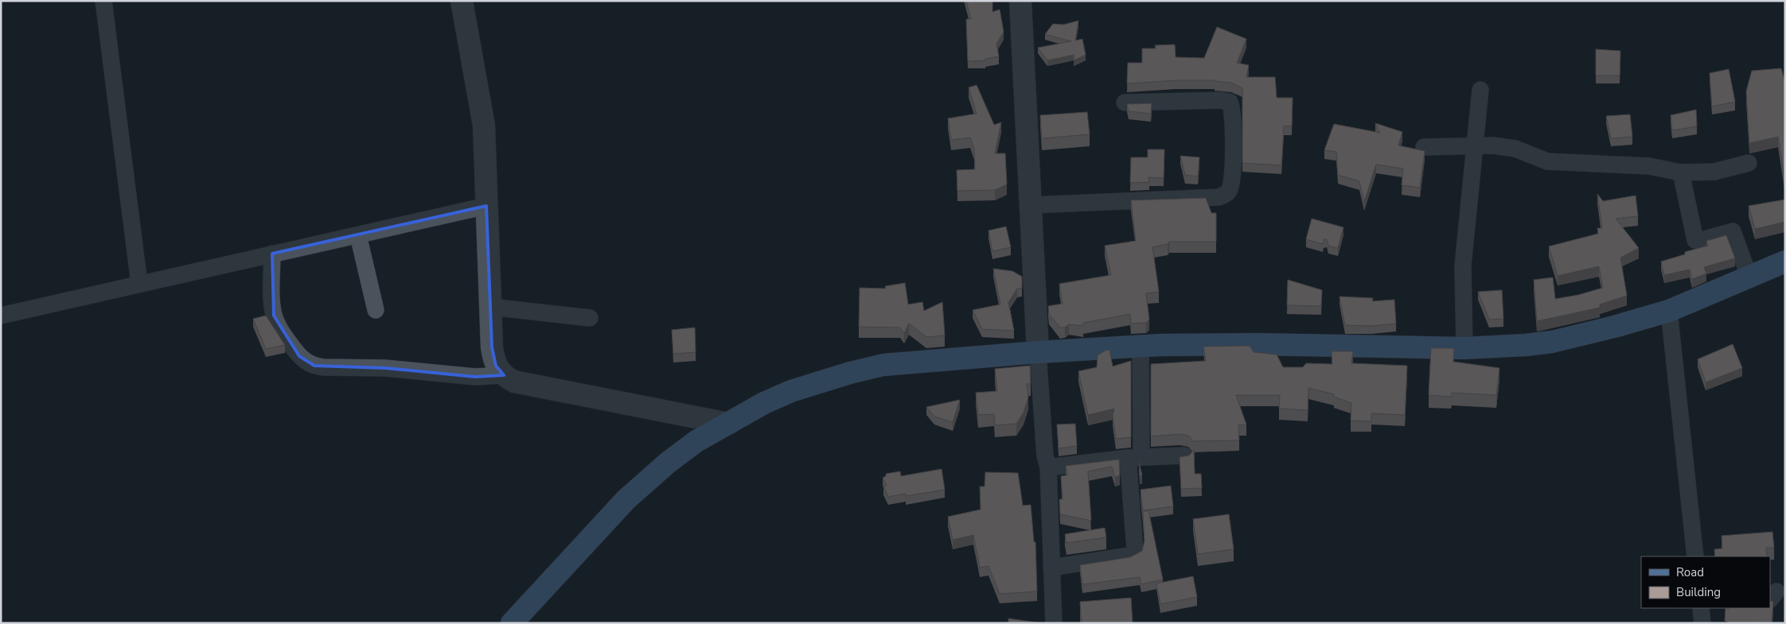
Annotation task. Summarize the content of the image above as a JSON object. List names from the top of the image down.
{
  "legend": ["Road", "Building"]
}
